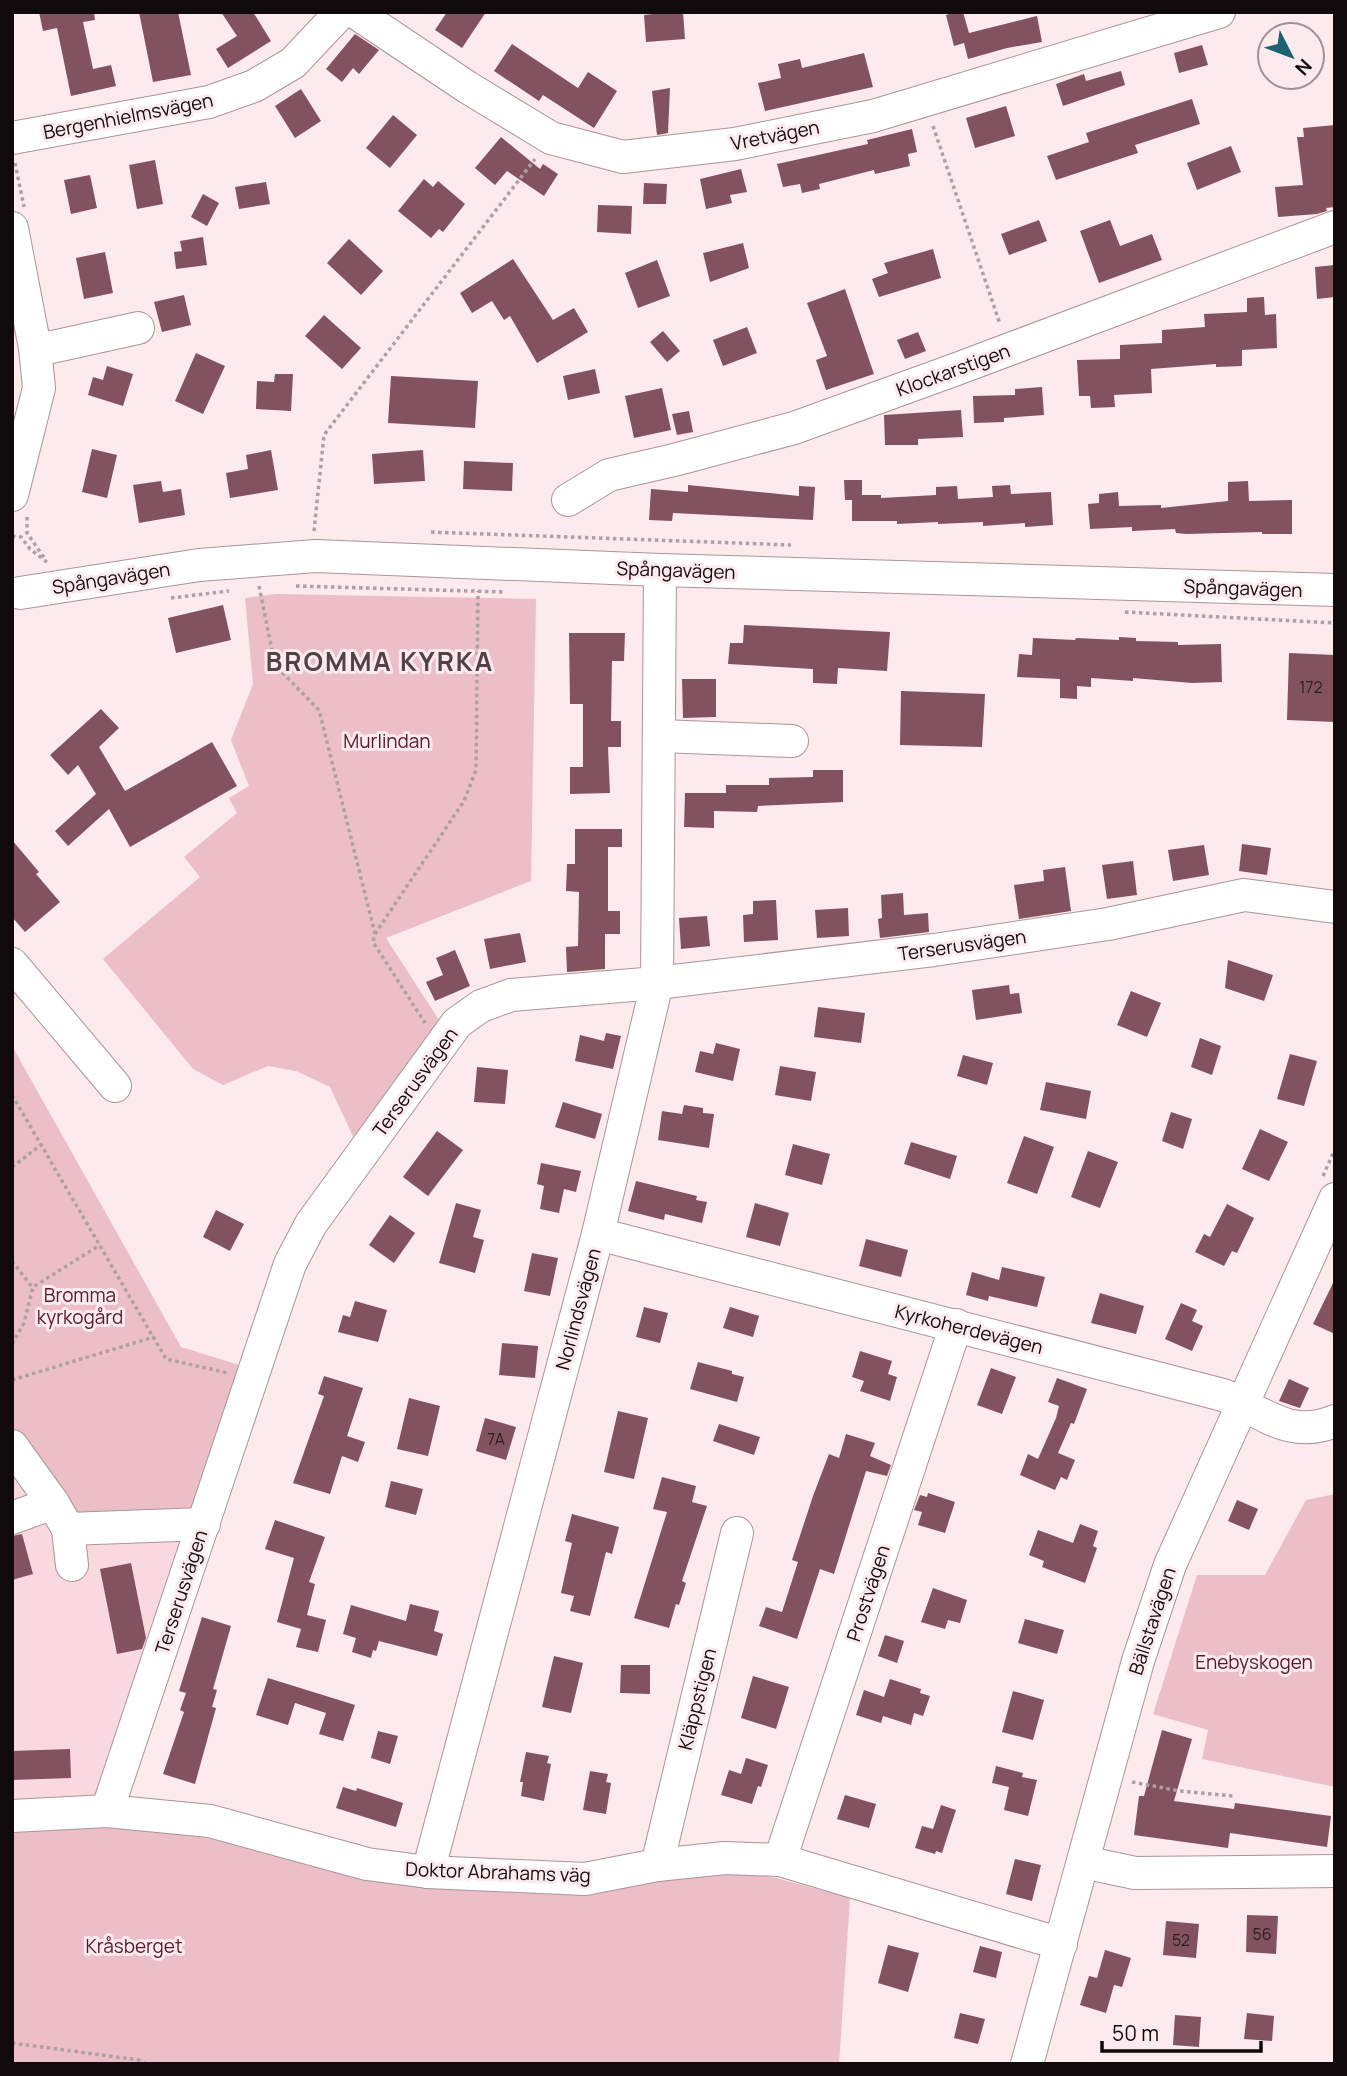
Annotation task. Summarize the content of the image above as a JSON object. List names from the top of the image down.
{
  "streets": {
    "street": [
      "Bergenhielmsvägen",
      "Vretvägen",
      "Klockarstigen",
      "Spångavägen",
      "Terserusvägen",
      "Norlindsvägen",
      "Kyrkoherdevägen",
      "Prostvägen",
      "Bällstavägen",
      "Kläppstigen",
      "Doktor Abrahams väg"
    ]
  },
  "crossings": [
    ["Spångavägen", "Norlindsvägen"],
    ["Terserusvägen", "Norlindsvägen"],
    ["Terserusvägen", "Doktor Abrahams väg"],
    ["Norlindsvägen", "Kyrkoherdevägen"],
    ["Norlindsvägen", "Doktor Abrahams väg"],
    ["Kyrkoherdevägen", "Prostvägen"],
    ["Kyrkoherdevägen", "Bällstavägen"],
    ["Prostvägen", "Doktor Abrahams väg"],
    ["Bällstavägen", "Doktor Abrahams väg"],
    ["Kläppstigen", "Doktor Abrahams väg"]
  ],
  "districts": ["BROMMA KYRKA"],
  "parks": [
    "Murlindan",
    "Bromma kyrkogård",
    "Enebyskogen",
    "Kråsberget"
  ],
  "house_numbers": [
    "172",
    "7A",
    "56",
    "52"
  ],
  "scale_bar": "50 m",
  "north": "bottom right"
}
